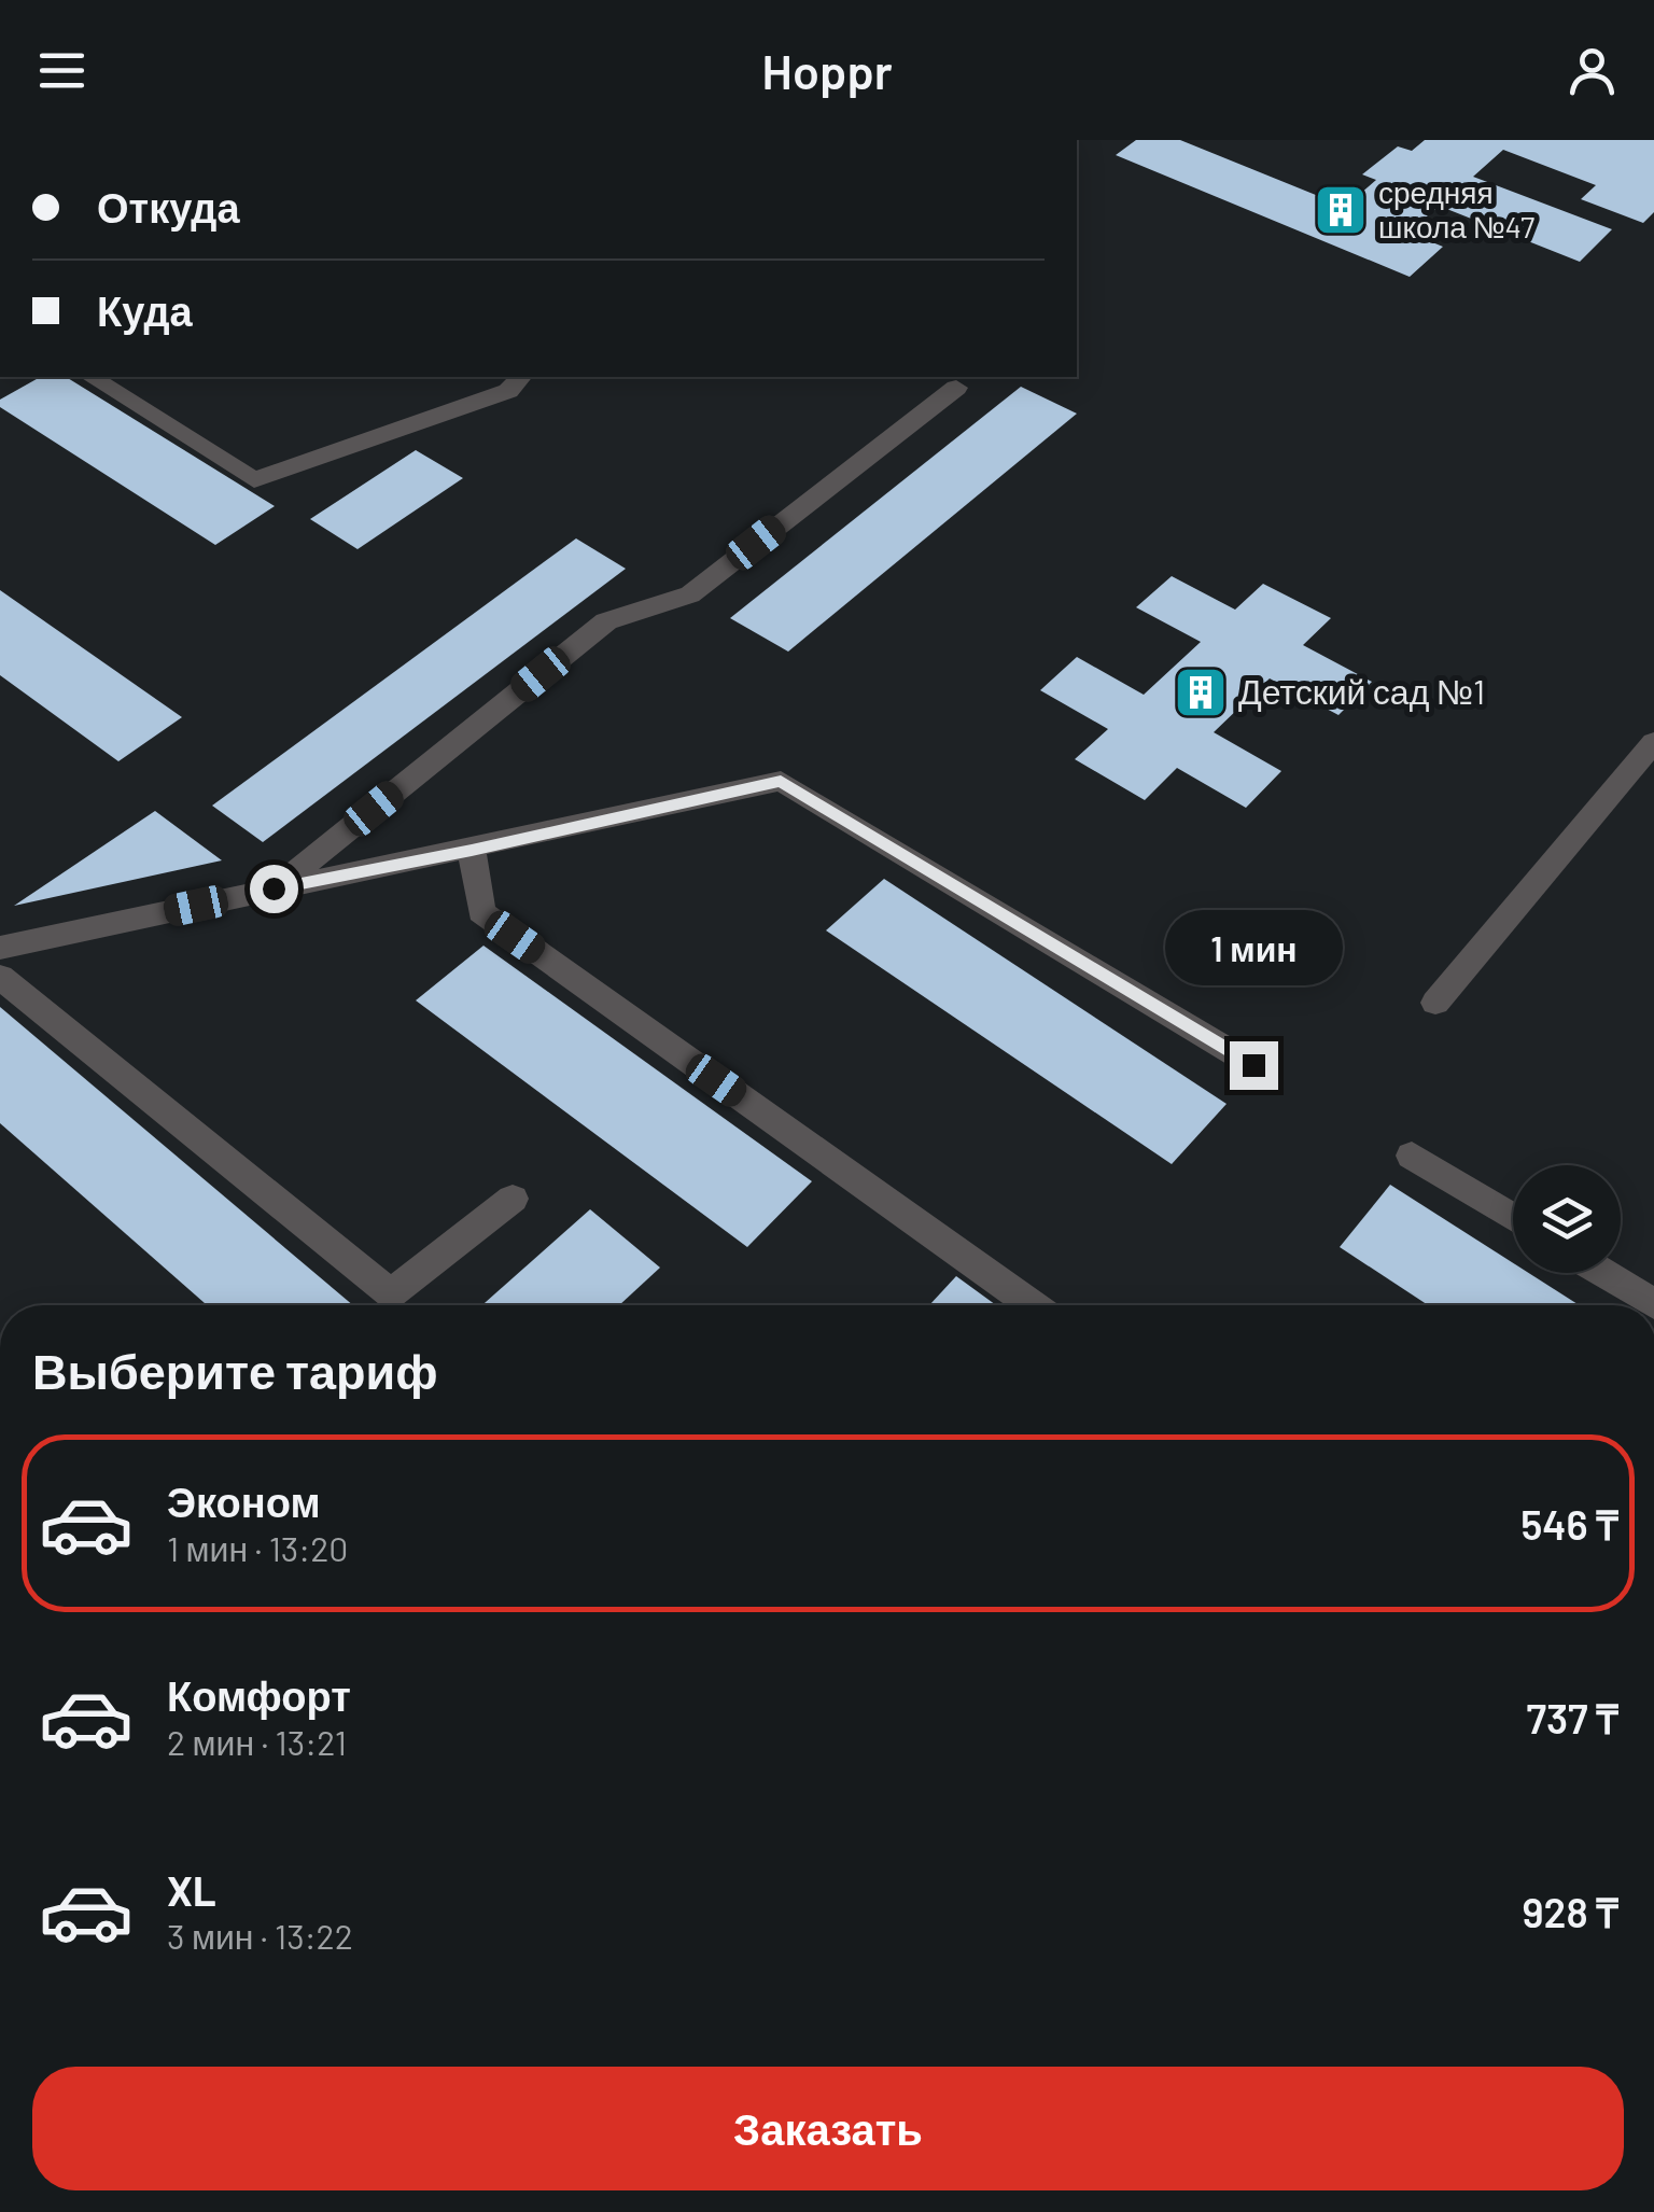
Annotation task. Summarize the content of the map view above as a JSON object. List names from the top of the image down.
{
  "places": {
    "building": ["средняя школа №47", "Детский сад №1"]
  },
  "page": {
    "header": "Hoppr",
    "banner": ["Откуда", "Куда"],
    "bubble": "1 мин",
    "heading": "Выберите тариф",
    "list": [
      {
        "name": "Эконом",
        "note": "1 мин · 13:20",
        "value": "546 ₸"
      },
      {
        "name": "Комфорт",
        "note": "2 мин · 13:21",
        "value": "737 ₸"
      },
      {
        "name": "XL",
        "note": "3 мин · 13:22",
        "value": "928 ₸"
      }
    ],
    "buttons": "Заказать"
  }
}
